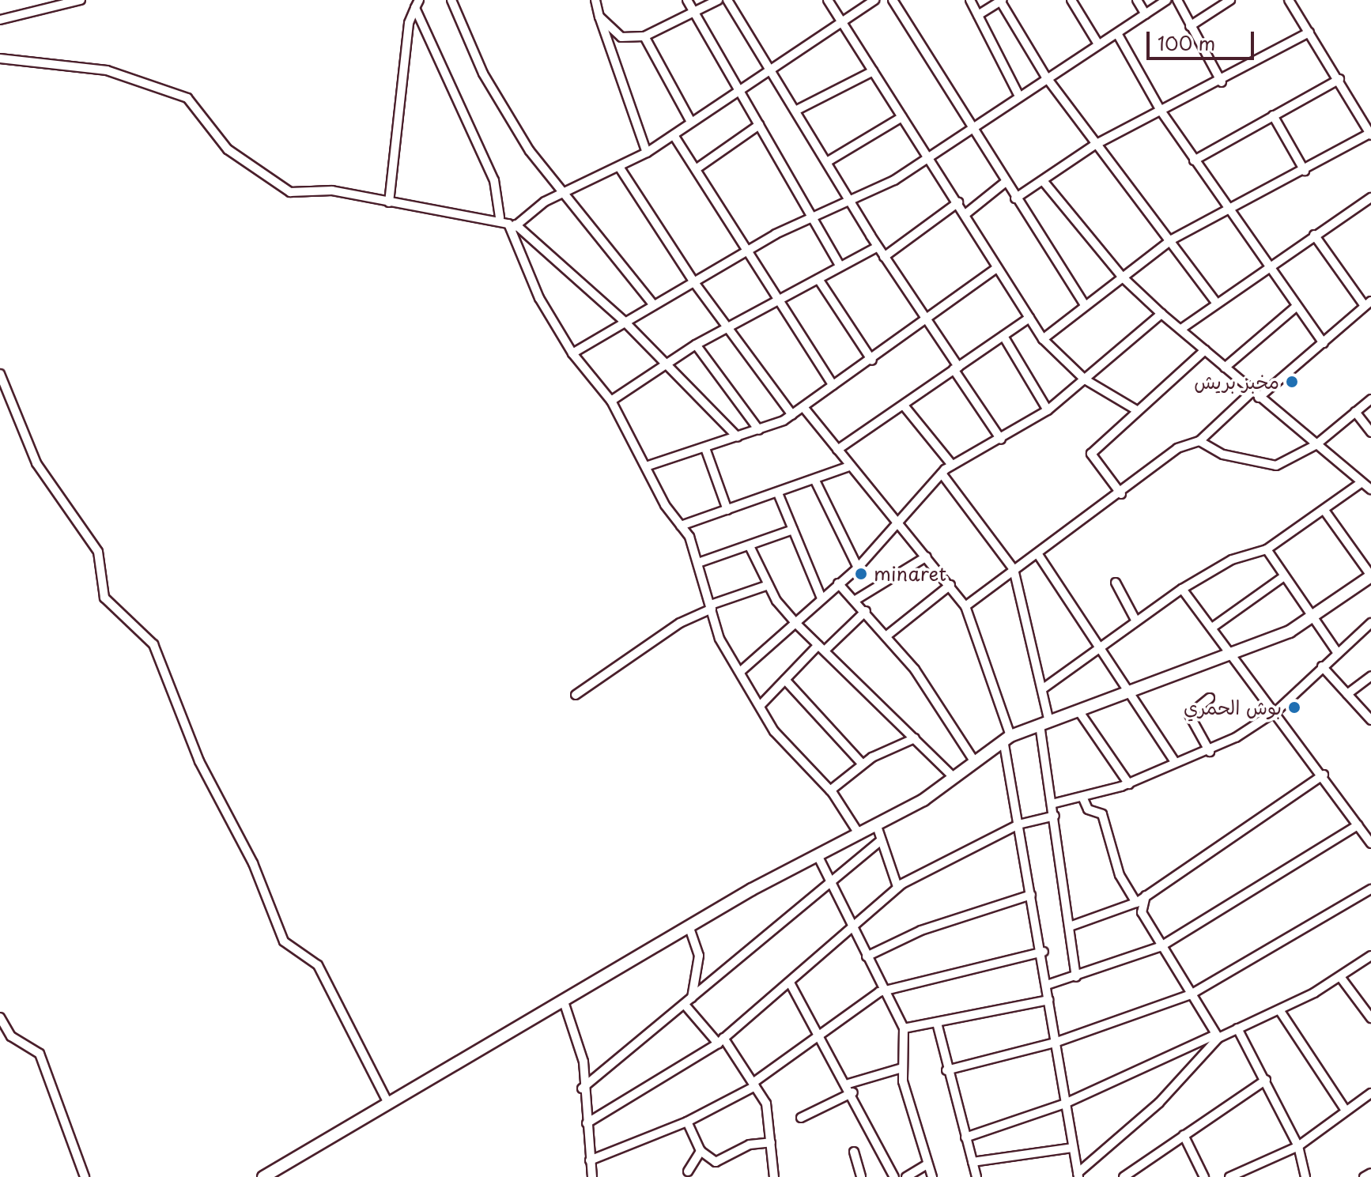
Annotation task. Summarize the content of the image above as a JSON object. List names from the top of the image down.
{
  "places": ["مخبز بريش", "minaret", "بوش الحمري"],
  "scale_bar": "100 m"
}
